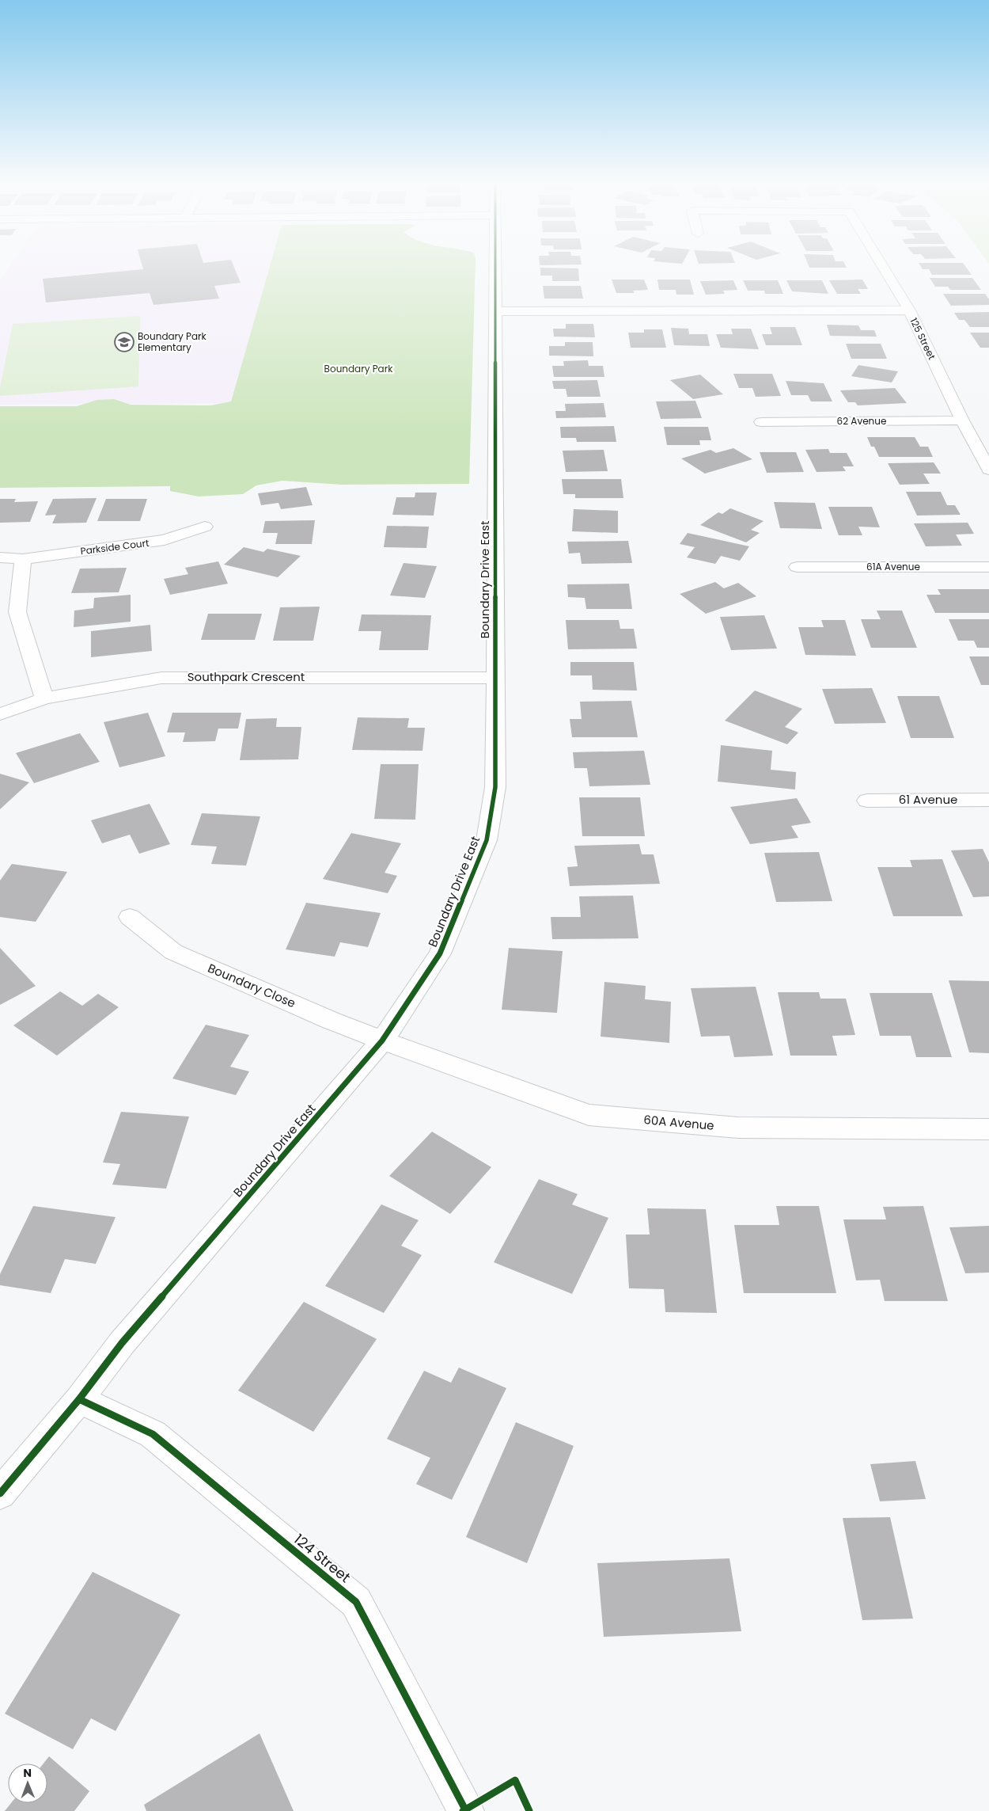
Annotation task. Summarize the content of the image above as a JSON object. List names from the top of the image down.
{
  "streets": {
    "street": [
      "125 Street",
      "62 Avenue",
      "Parkside Court",
      "61A Avenue",
      "Boundary Drive East",
      "Southpark Crescent",
      "61 Avenue",
      "Boundary Close",
      "60A Avenue",
      "124 Street"
    ]
  },
  "crossings": [
    ["125 Street", "62 Avenue"],
    ["Boundary Drive East", "Southpark Crescent"],
    ["Boundary Drive East", "Boundary Close"],
    ["Boundary Drive East", "60A Avenue"],
    ["Boundary Drive East", "124 Street"],
    ["Boundary Close", "60A Avenue"]
  ],
  "parks": ["Boundary Park"],
  "places": {
    "school or university": ["Boundary Park Elementary"]
  },
  "north": "top"
}
